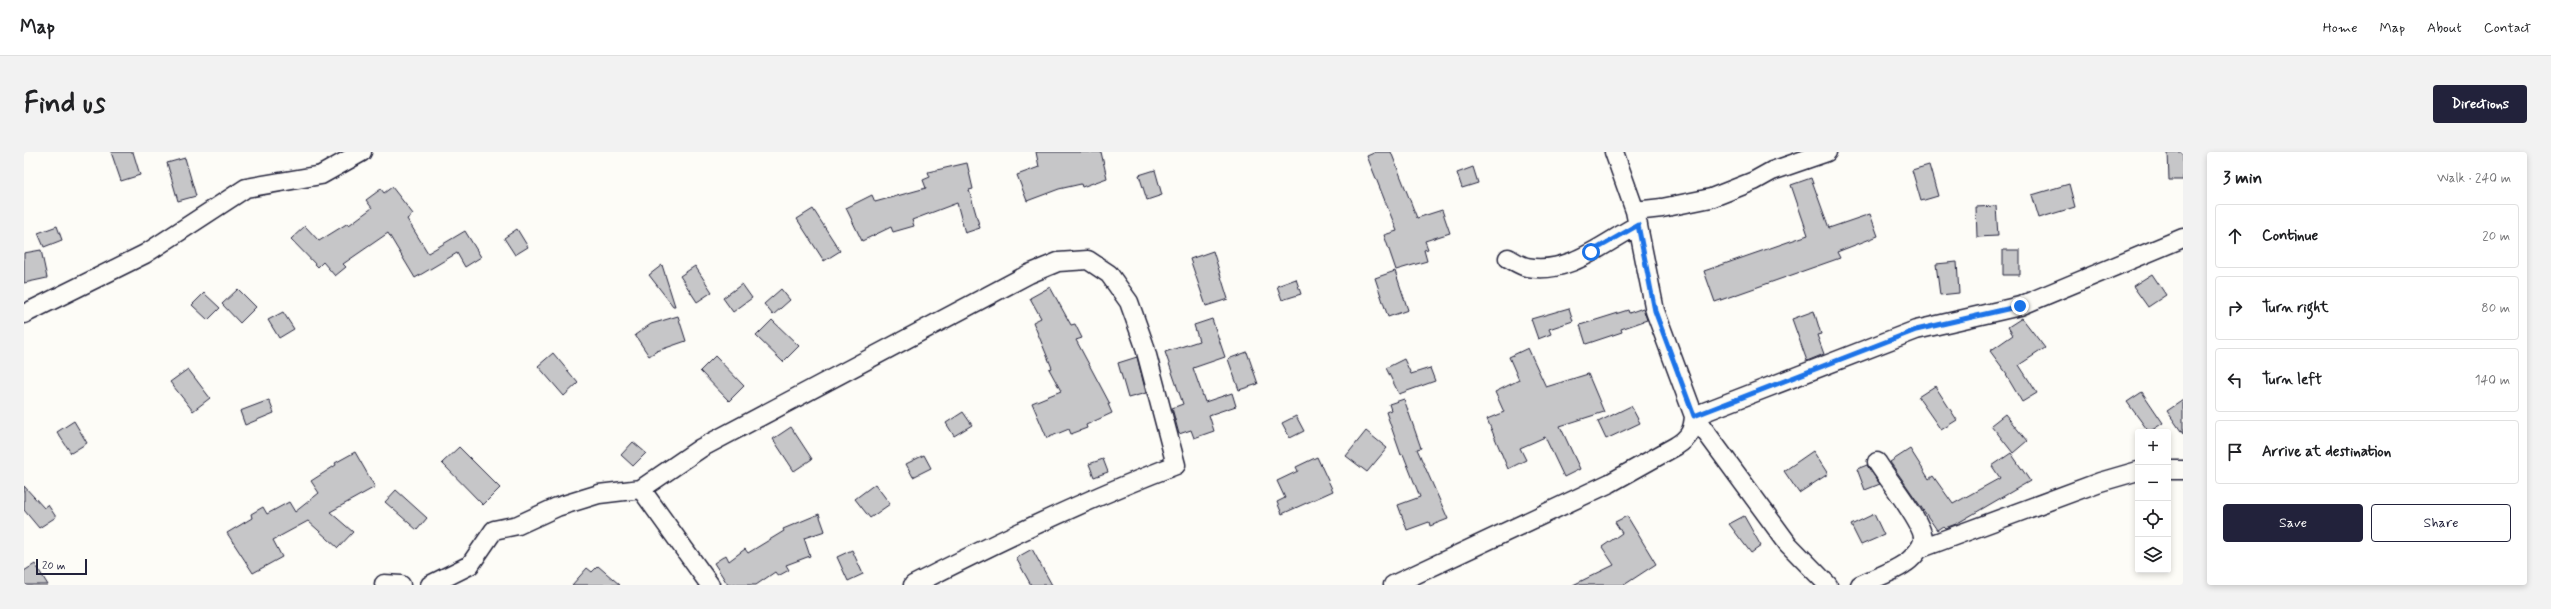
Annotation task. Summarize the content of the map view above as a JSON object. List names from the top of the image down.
{
  "scale_bar": "20 m",
  "page": {
    "header": "Map",
    "nav": [
      "Home",
      "Map",
      "About",
      "Contact"
    ],
    "buttons": [
      "Directions",
      ["Save", "Share"]
    ],
    "title": "Find us",
    "heading": ["3 min", "Walk · 240 m"],
    "list": [
      ["Continue", "20 m"],
      ["Turn right", "80 m"],
      ["Turn left", "140 m"],
      "Arrive at destination"
    ],
    "map_buttons": ["+", "−"],
    "scale": "20 m"
  }
}
